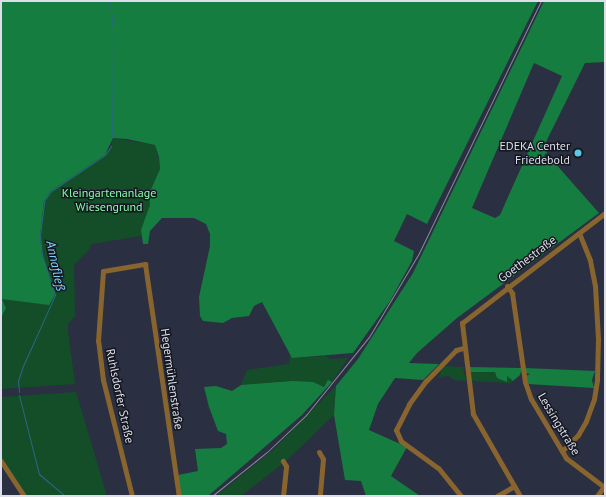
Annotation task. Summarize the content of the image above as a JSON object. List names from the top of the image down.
{
  "streets": {
    "street": [
      "Goethestraße",
      "Hegermühlenstraße",
      "Ruhlsdorfer Straße",
      "Lessingstraße"
    ]
  },
  "crossings": [
    ["Goethestraße", "Lessingstraße"],
    ["Hegermühlenstraße", "Ruhlsdorfer Straße"]
  ],
  "water": ["Annafließ"],
  "parks": ["Kleingartenanlage Wiesengrund"],
  "places": ["EDEKA Center Friedebold"]
}
